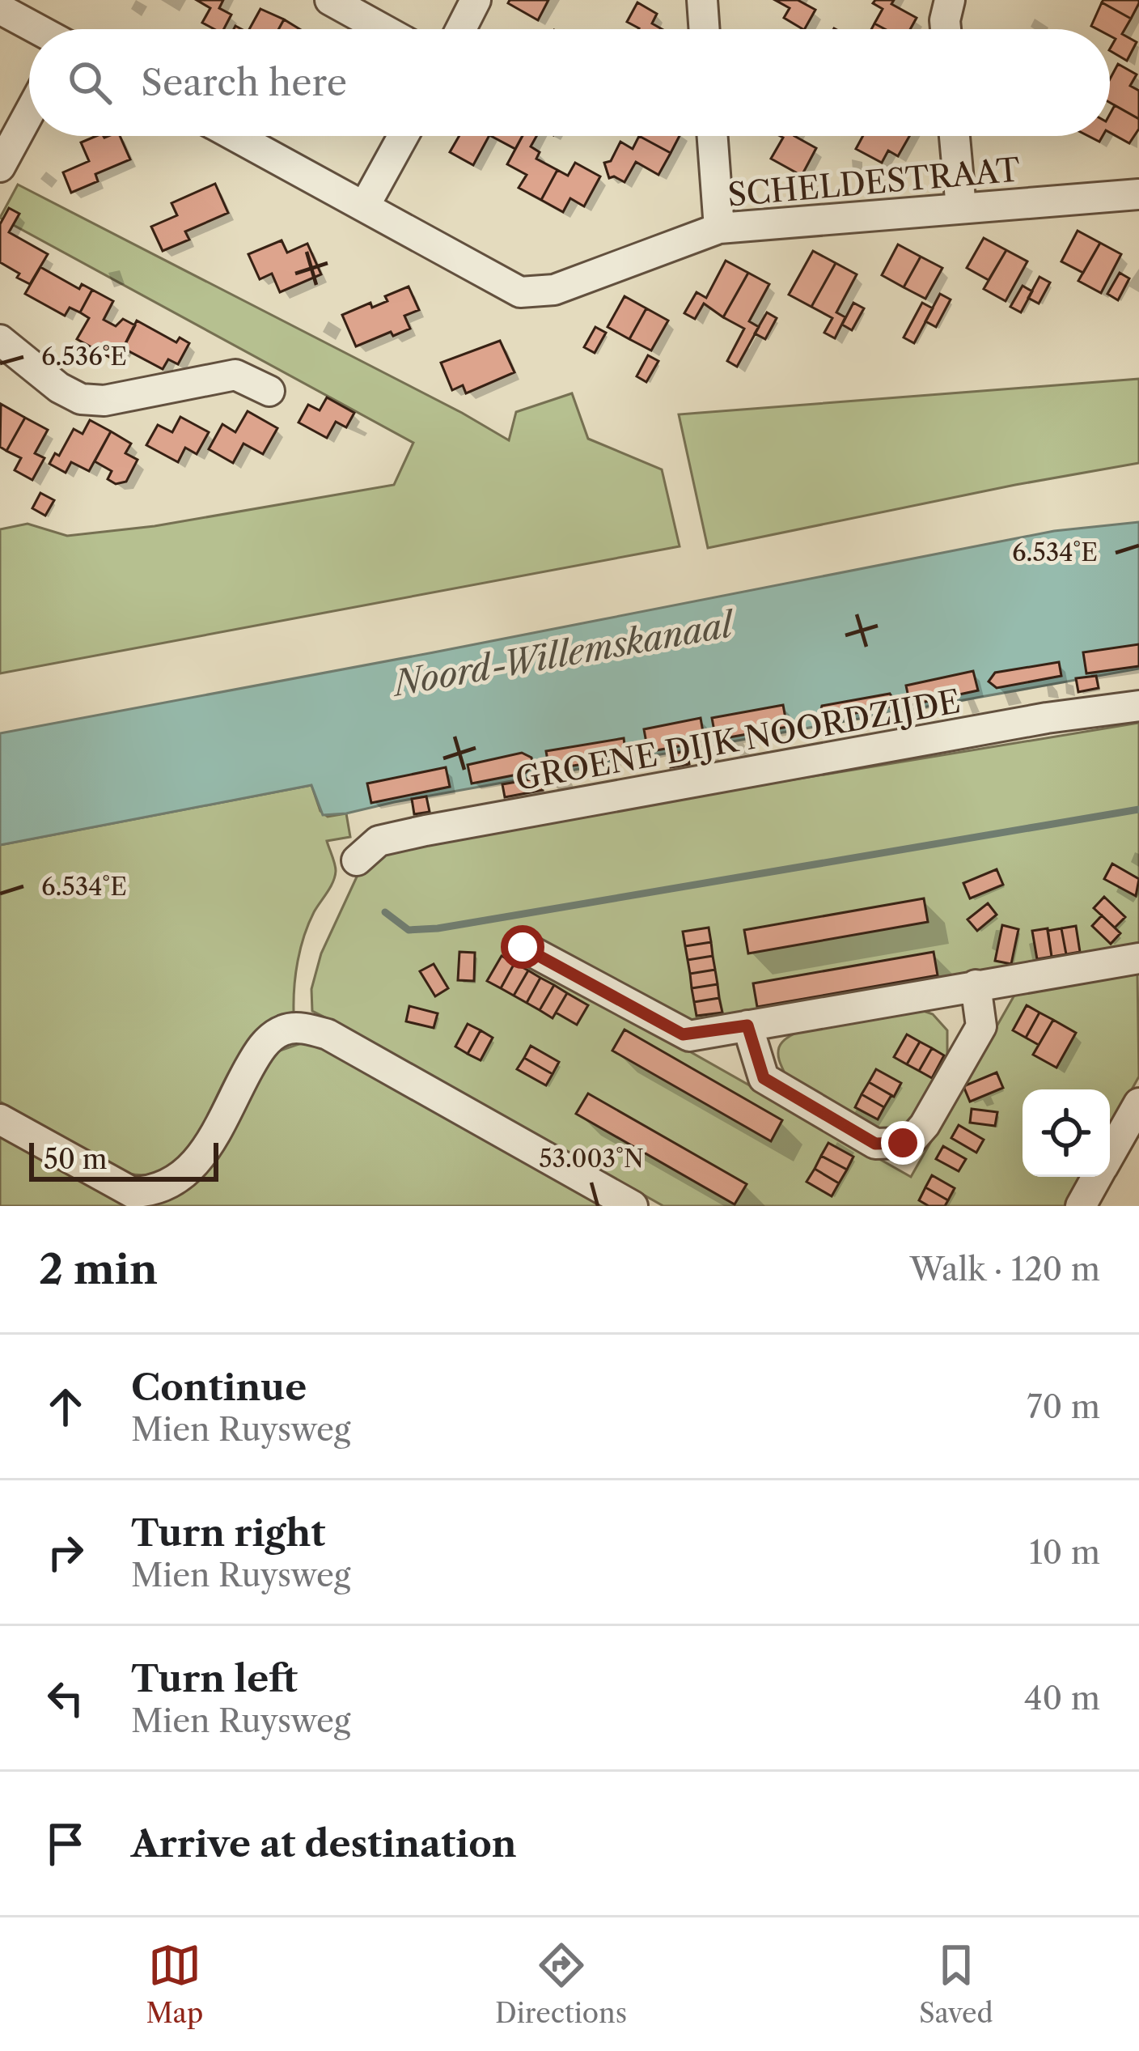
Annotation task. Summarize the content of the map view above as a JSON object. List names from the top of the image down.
{
  "streets": {
    "street": ["SCHELDESTRAAT", "GROENE DIJK NOORDZIJDE"]
  },
  "water": ["Noord-Willemskanaal"],
  "scale_bar": "50 m",
  "page": {
    "search": "Search here",
    "scale": "50 m",
    "heading": ["2 min", "Walk · 120 m"],
    "list": [
      ["Continue", "Mien Ruysweg", "70 m"],
      ["Turn right", "Mien Ruysweg", "10 m"],
      ["Turn left", "Mien Ruysweg", "40 m"],
      "Arrive at destination"
    ],
    "nav": ["Map", "Directions", "Saved"]
  },
  "coordinates": ["6.536°E", "6.534°E", "53.003°N"]
}
